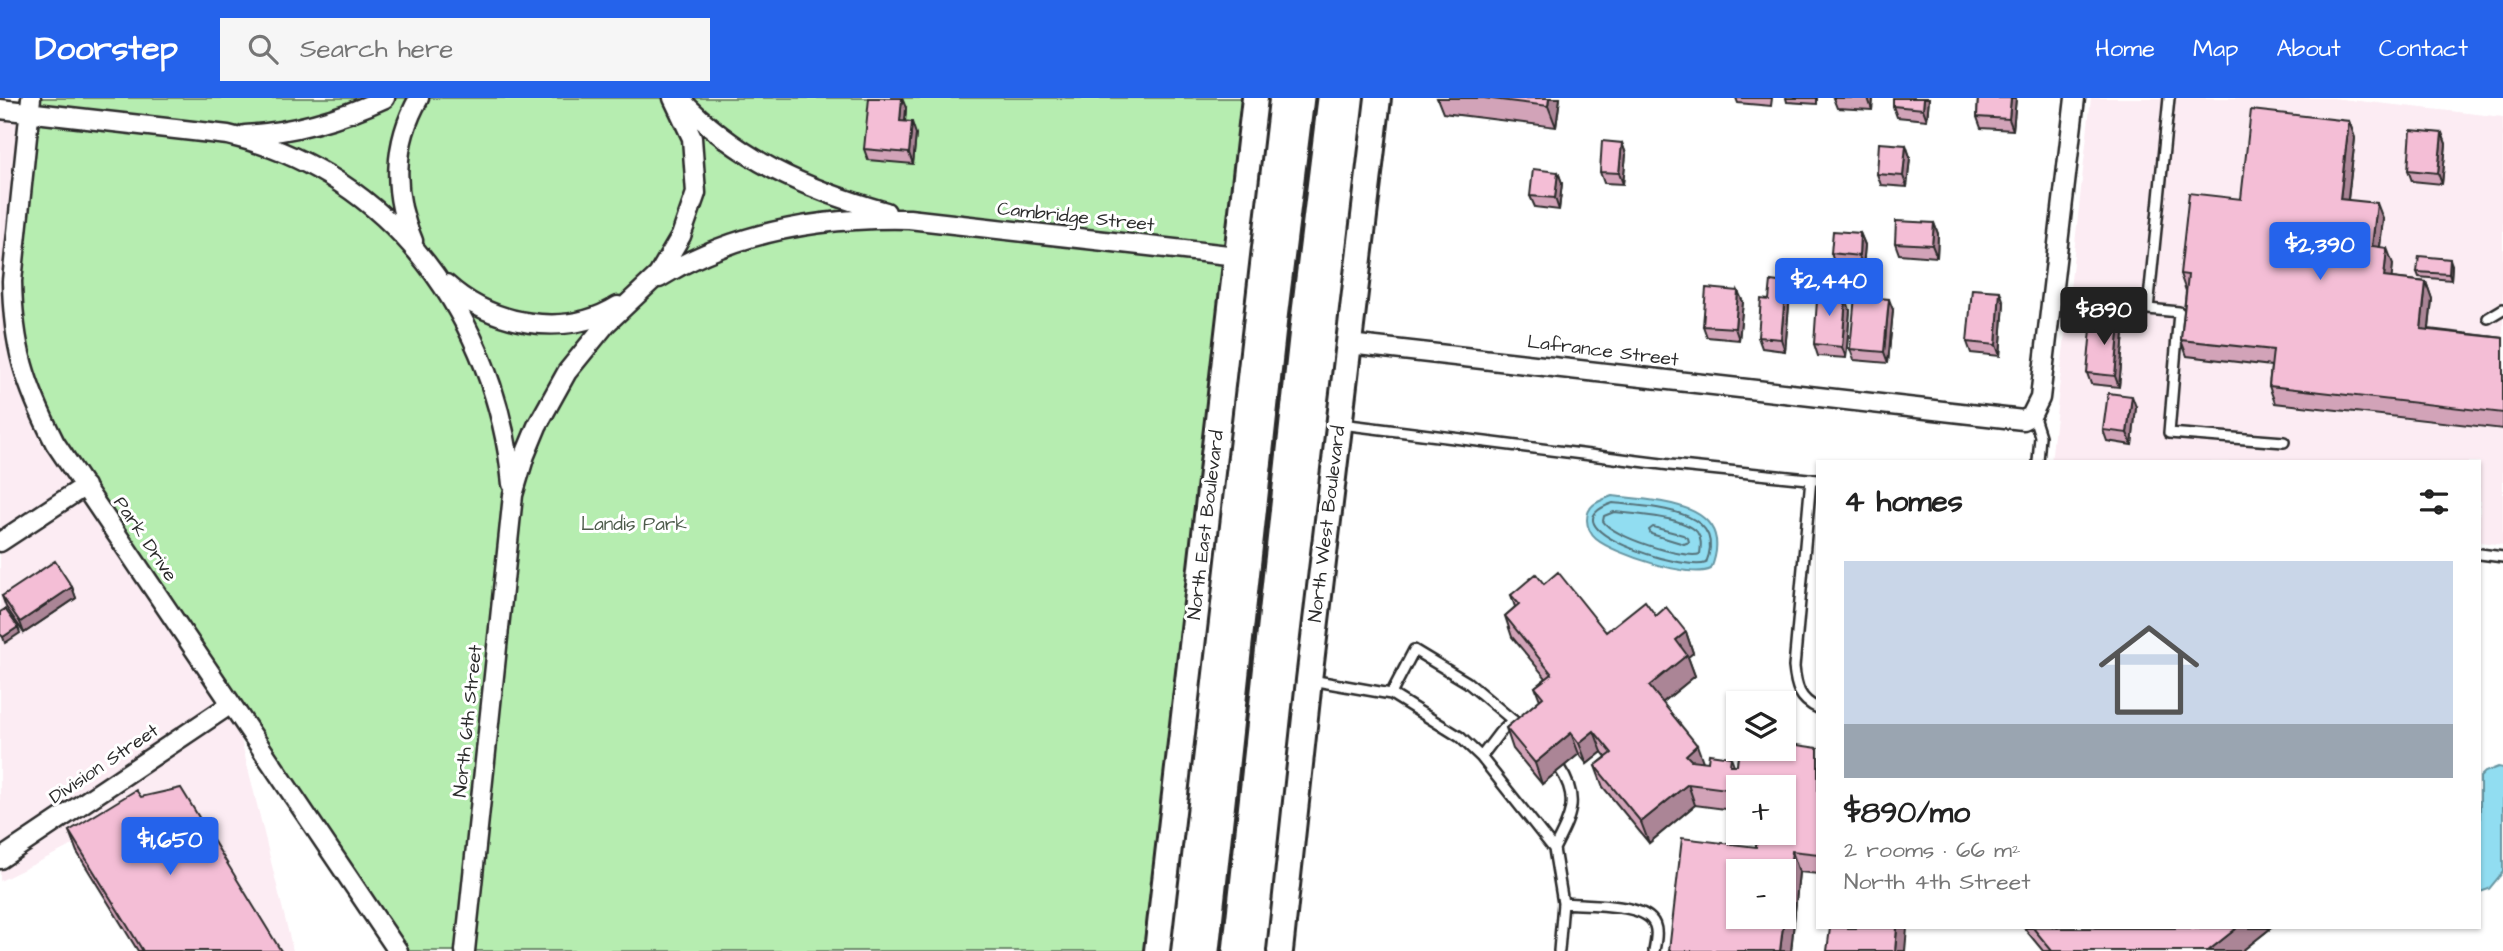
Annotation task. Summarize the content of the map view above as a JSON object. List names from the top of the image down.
{
  "streets": {
    "main road": ["North West Boulevard", "North East Boulevard"],
    "street": [
      "Cambridge Street",
      "Lafrance Street",
      "Park Drive",
      "North 6th Street",
      "Division Street"
    ]
  },
  "crossings": [
    ["Cambridge Street", "North East Boulevard"],
    ["Cambridge Street", "Park Drive"],
    ["Cambridge Street", "North 6th Street"],
    ["Lafrance Street", "North West Boulevard"],
    ["Park Drive", "Division Street"]
  ],
  "parks": ["Landis Park"],
  "page": {
    "header": "Doorstep",
    "search": "Search here",
    "nav": [
      "Home",
      "Map",
      "About",
      "Contact"
    ],
    "price": [
      "$2,390",
      "$2,440",
      "$890",
      "$1,650"
    ],
    "heading": "4 homes",
    "list": [
      {
        "name": "$890/mo",
        "note": "2 rooms · 66 m² · North 4th Street"
      }
    ],
    "map_buttons": ["+", "−"]
  }
}
